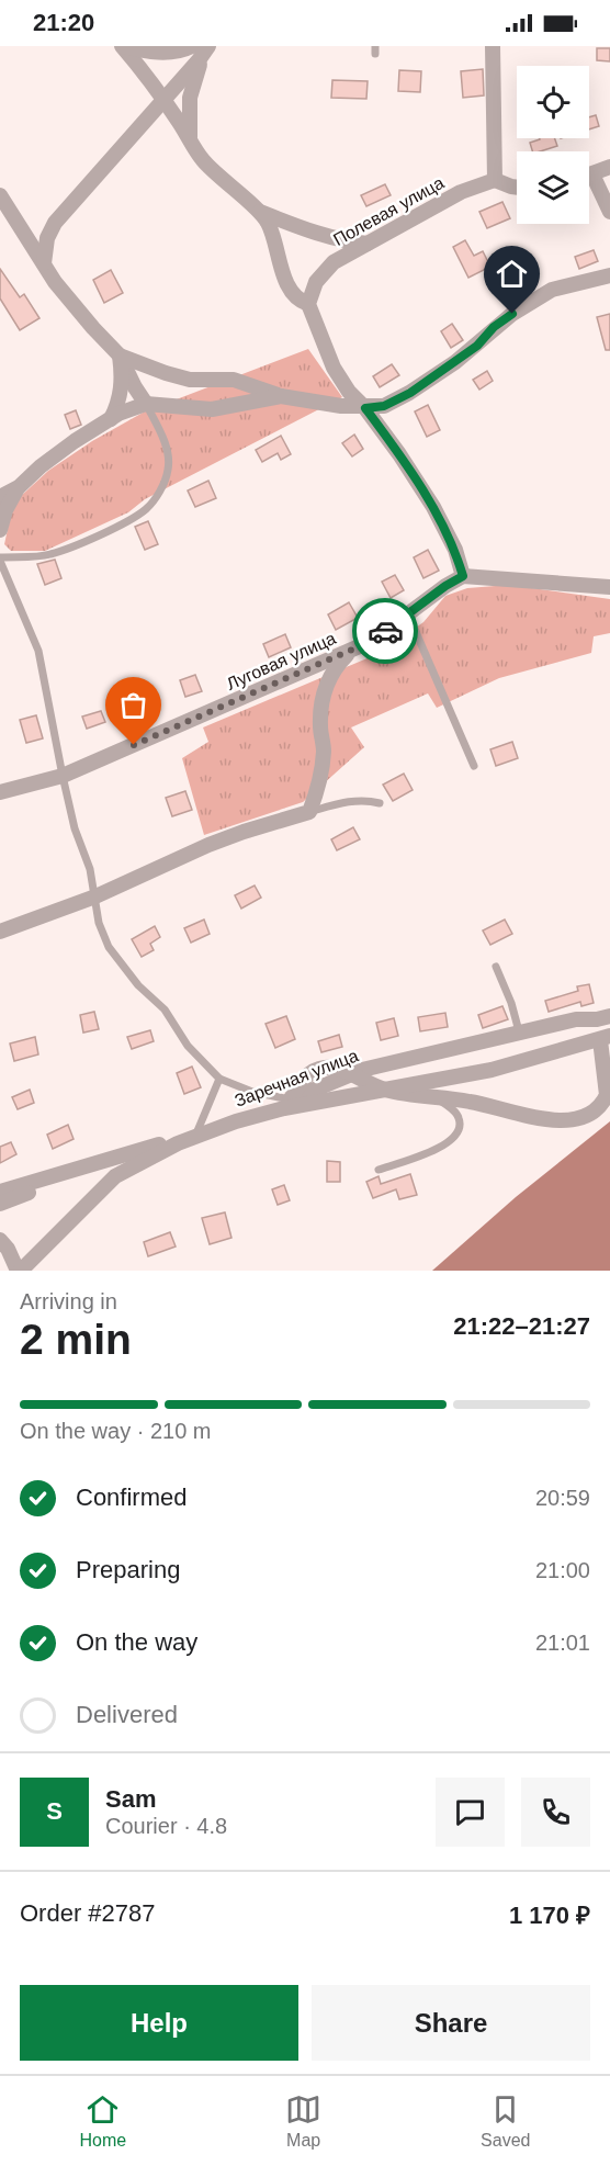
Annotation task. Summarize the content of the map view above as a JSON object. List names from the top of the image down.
{
  "streets": {
    "street": ["Полевая улица", "Луговая улица", "Заречная улица"]
  },
  "page": {
    "status": "21:20",
    "heading": ["2 min", "Arriving in", "21:22–21:27"],
    "panel": [
      "Sam",
      "Courier · 4.8",
      "Order #2787",
      "1 170 ₽"
    ],
    "bar": "On the way · 210 m",
    "list": [
      ["Confirmed", "20:59"],
      ["Preparing", "21:00"],
      ["On the way", "21:01"],
      "Delivered"
    ],
    "round": "S",
    "buttons": ["Help", "Share"],
    "tabs": ["Home", "Map", "Saved"]
  }
}
